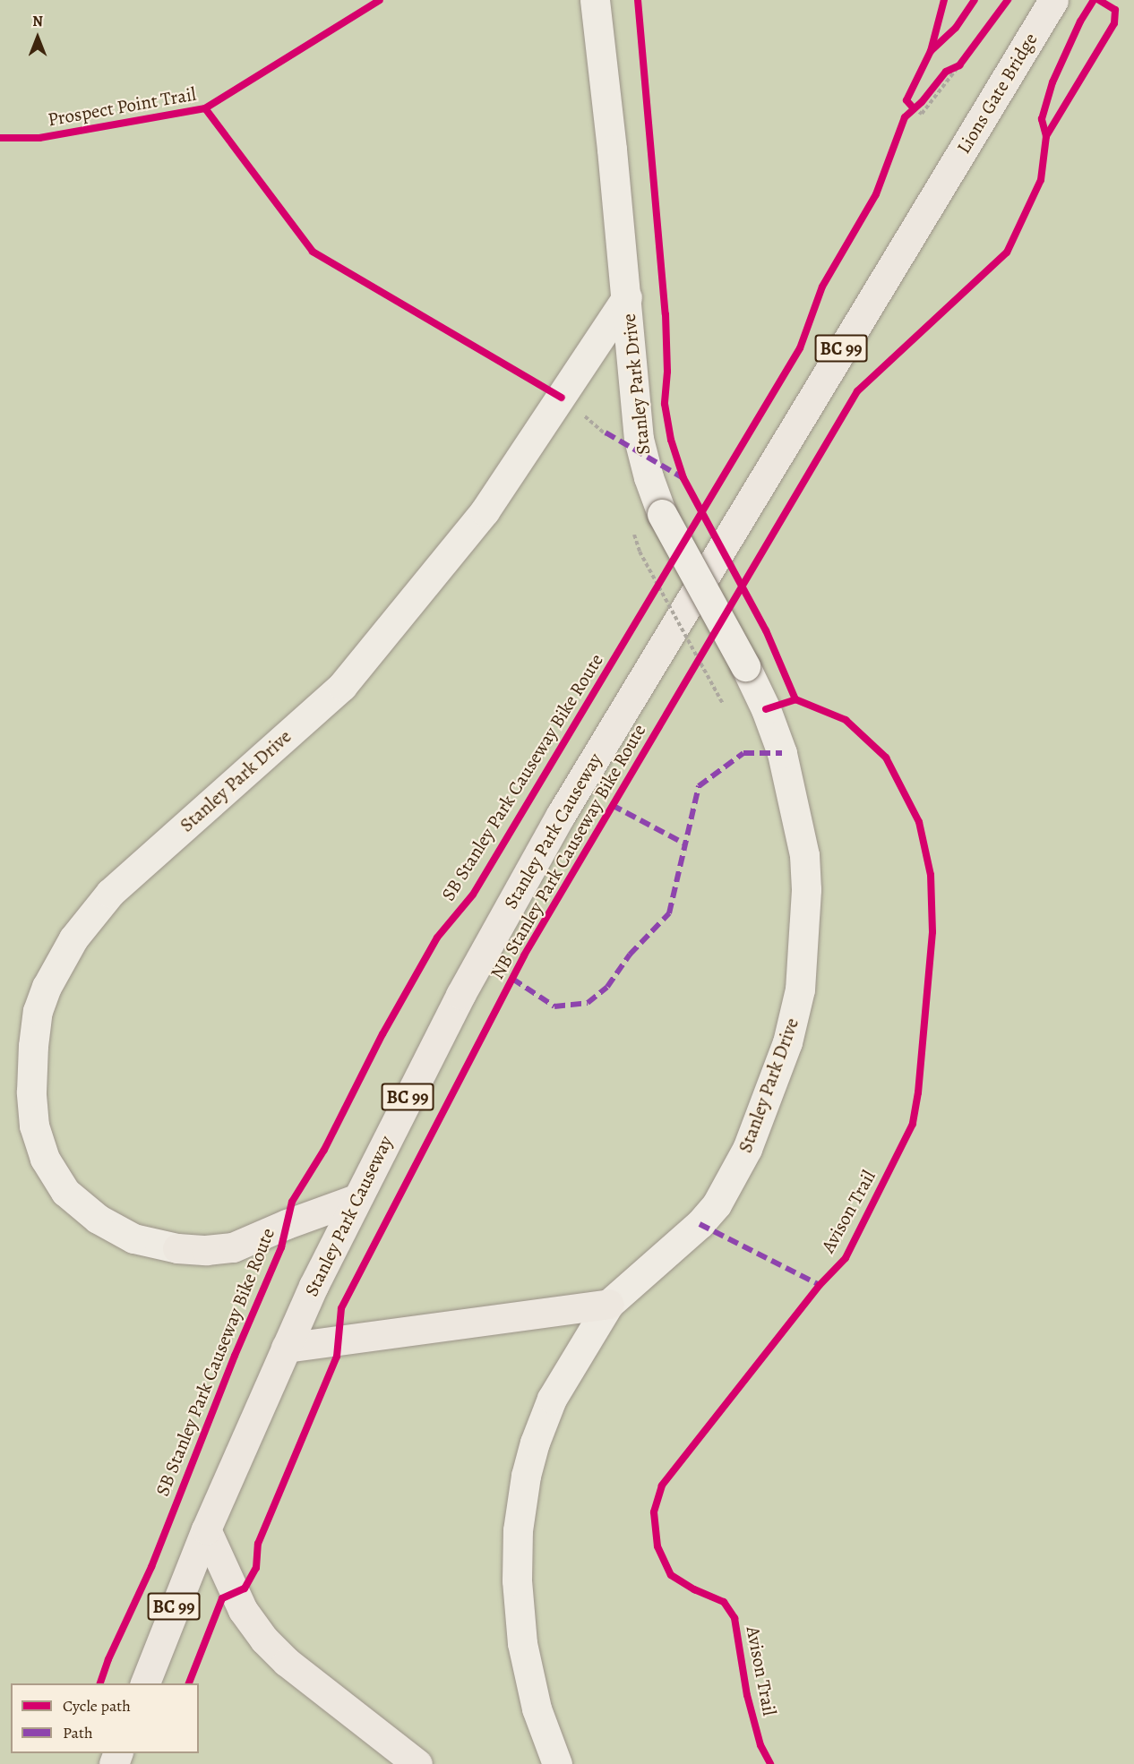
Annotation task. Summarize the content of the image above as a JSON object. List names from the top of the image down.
{
  "streets": {
    "highway": ["Lions Gate Bridge", "BC 99", "Stanley Park Causeway"],
    "street": ["Stanley Park Drive"],
    "cycle path": [
      "Prospect Point Trail",
      "SB Stanley Park Causeway Bike Route",
      "NB Stanley Park Causeway Bike Route",
      "Avison Trail"
    ]
  },
  "crossings": [
    ["Lions Gate Bridge", "Stanley Park Causeway"]
  ],
  "legend": ["Cycle path", "Path"],
  "north": "top"
}
